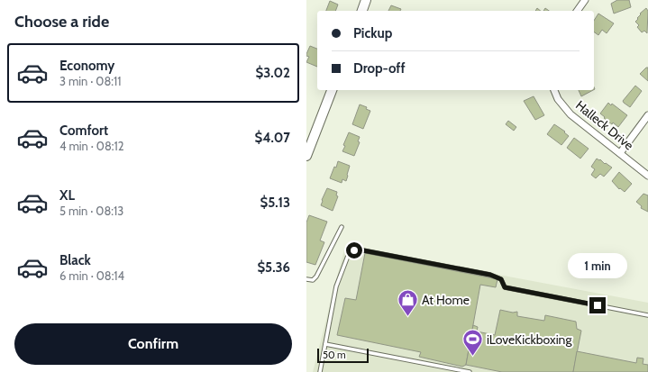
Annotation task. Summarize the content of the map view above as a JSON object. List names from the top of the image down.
{
  "streets": {
    "street": ["Halleck Drive"]
  },
  "places": {
    "shop": ["At Home"],
    "sports": ["iLoveKickboxing"]
  },
  "scale_bar": "50 m",
  "page": {
    "heading": "Choose a ride",
    "banner": ["Pickup", "Drop-off"],
    "list": [
      {
        "name": "Economy",
        "note": "3 min · 08:11",
        "value": "$3.02"
      },
      {
        "name": "Comfort",
        "note": "4 min · 08:12",
        "value": "$4.07"
      },
      {
        "name": "XL",
        "note": "5 min · 08:13",
        "value": "$5.13"
      },
      {
        "name": "Black",
        "note": "6 min · 08:14",
        "value": "$5.36"
      }
    ],
    "bubble": "1 min",
    "buttons": "Confirm",
    "scale": "50 m"
  }
}
